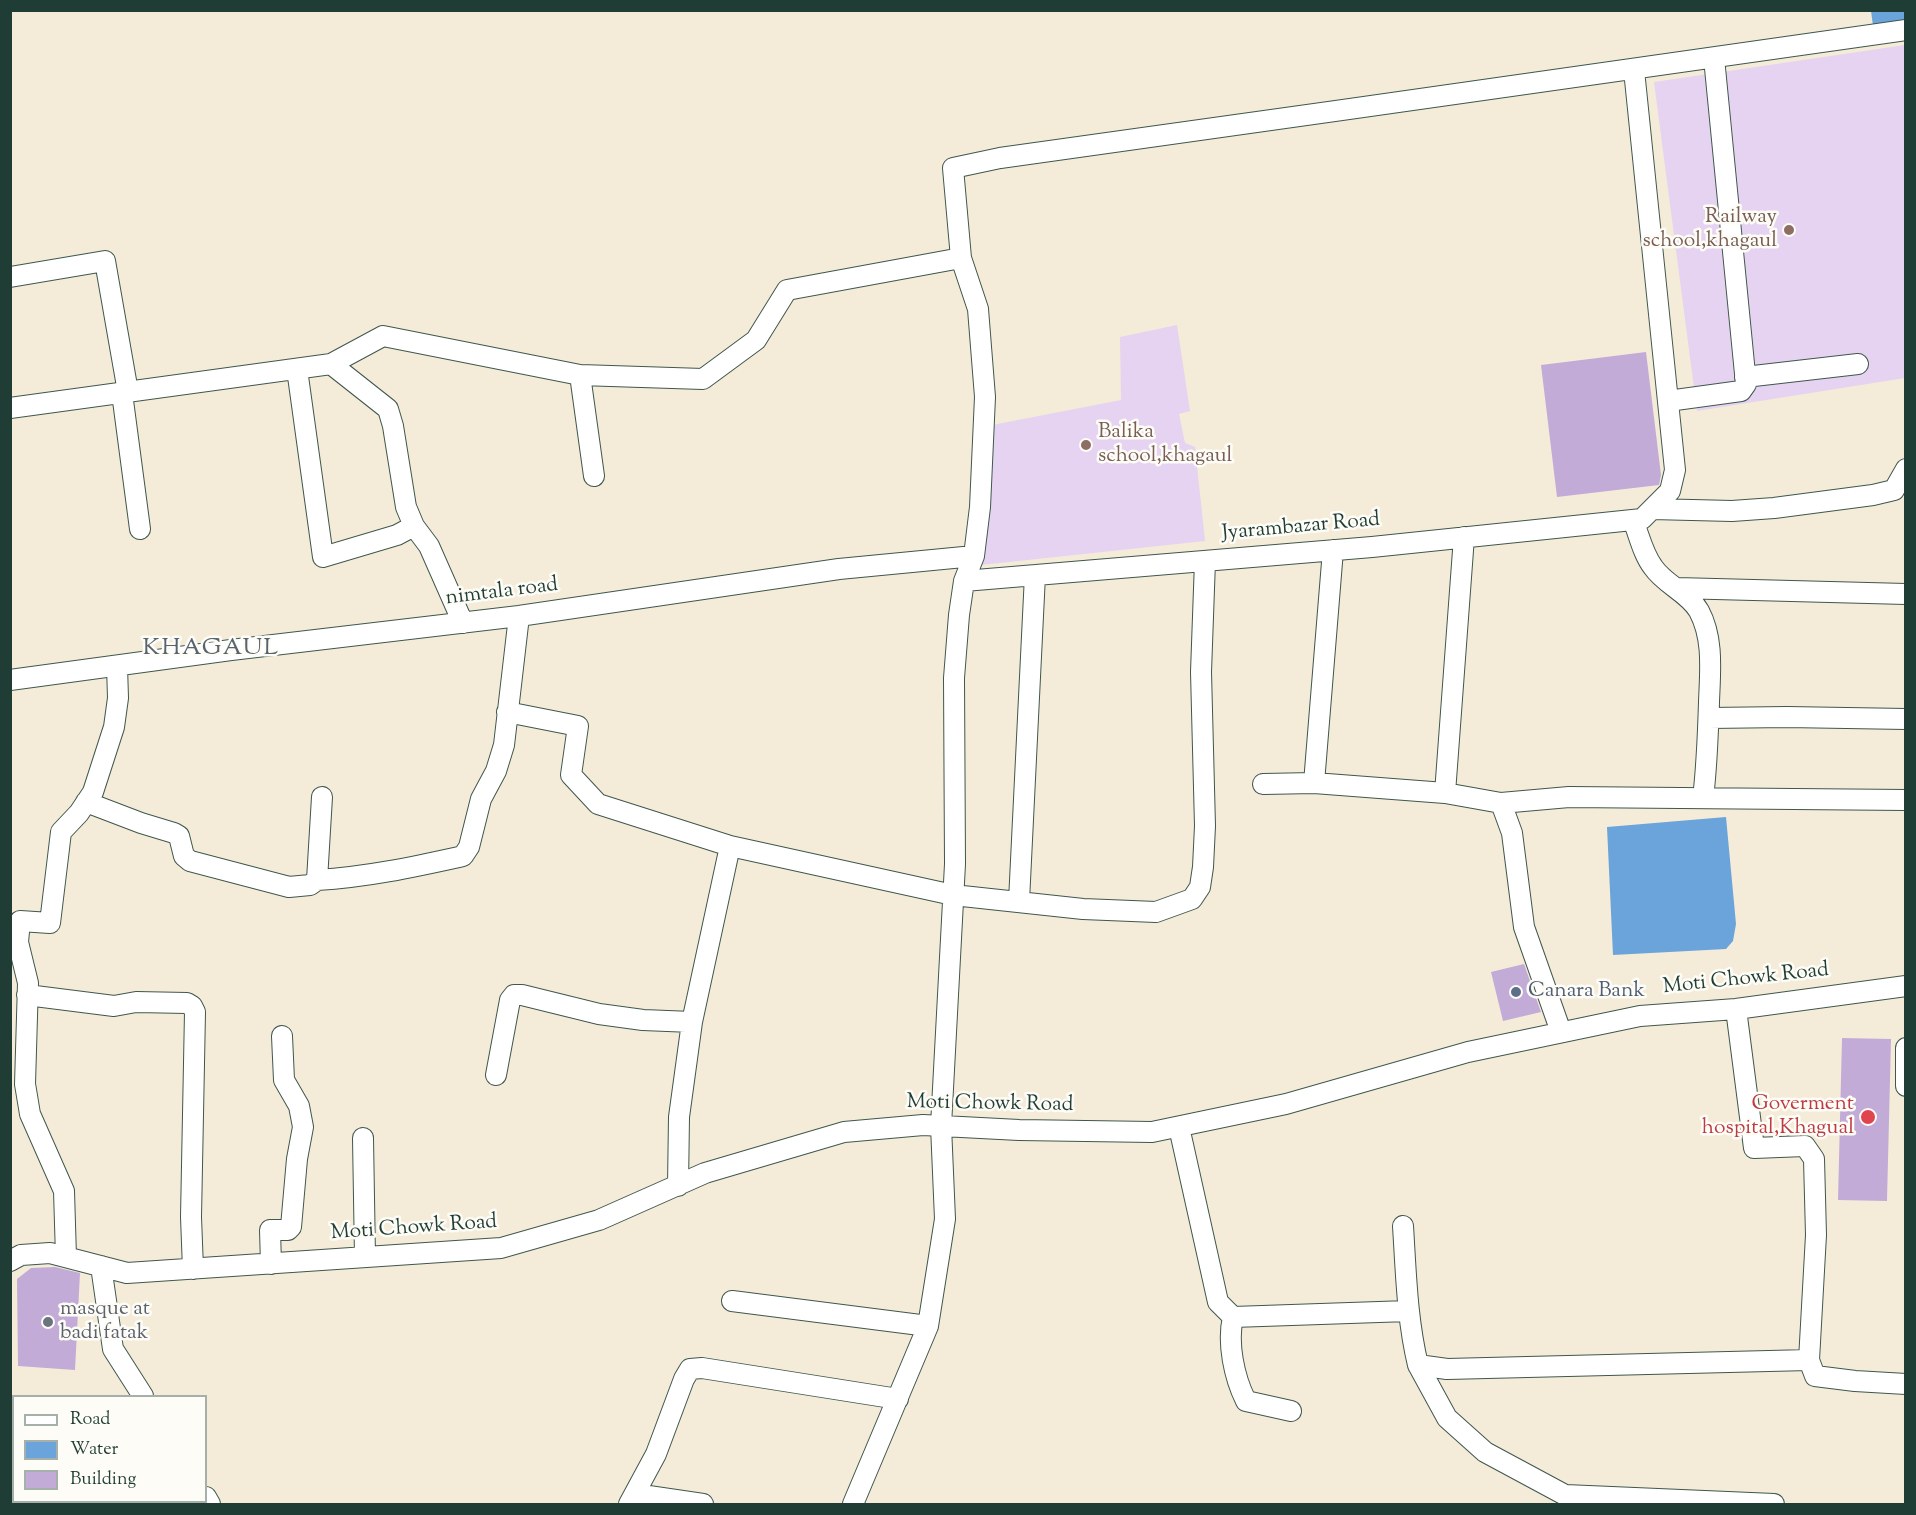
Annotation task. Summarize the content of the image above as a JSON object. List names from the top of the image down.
{
  "streets": {
    "street": ["Jyarambazar Road", "nimtala road", "Moti Chowk Road"]
  },
  "districts": ["KHAGAUL"],
  "places": [
    "Railway school,khagaul",
    "Balika school,khagaul",
    "Canara Bank",
    "Goverment hospital,Khagual",
    "masque at badi fatak"
  ],
  "legend": ["Road", "Water", "Building"]
}
